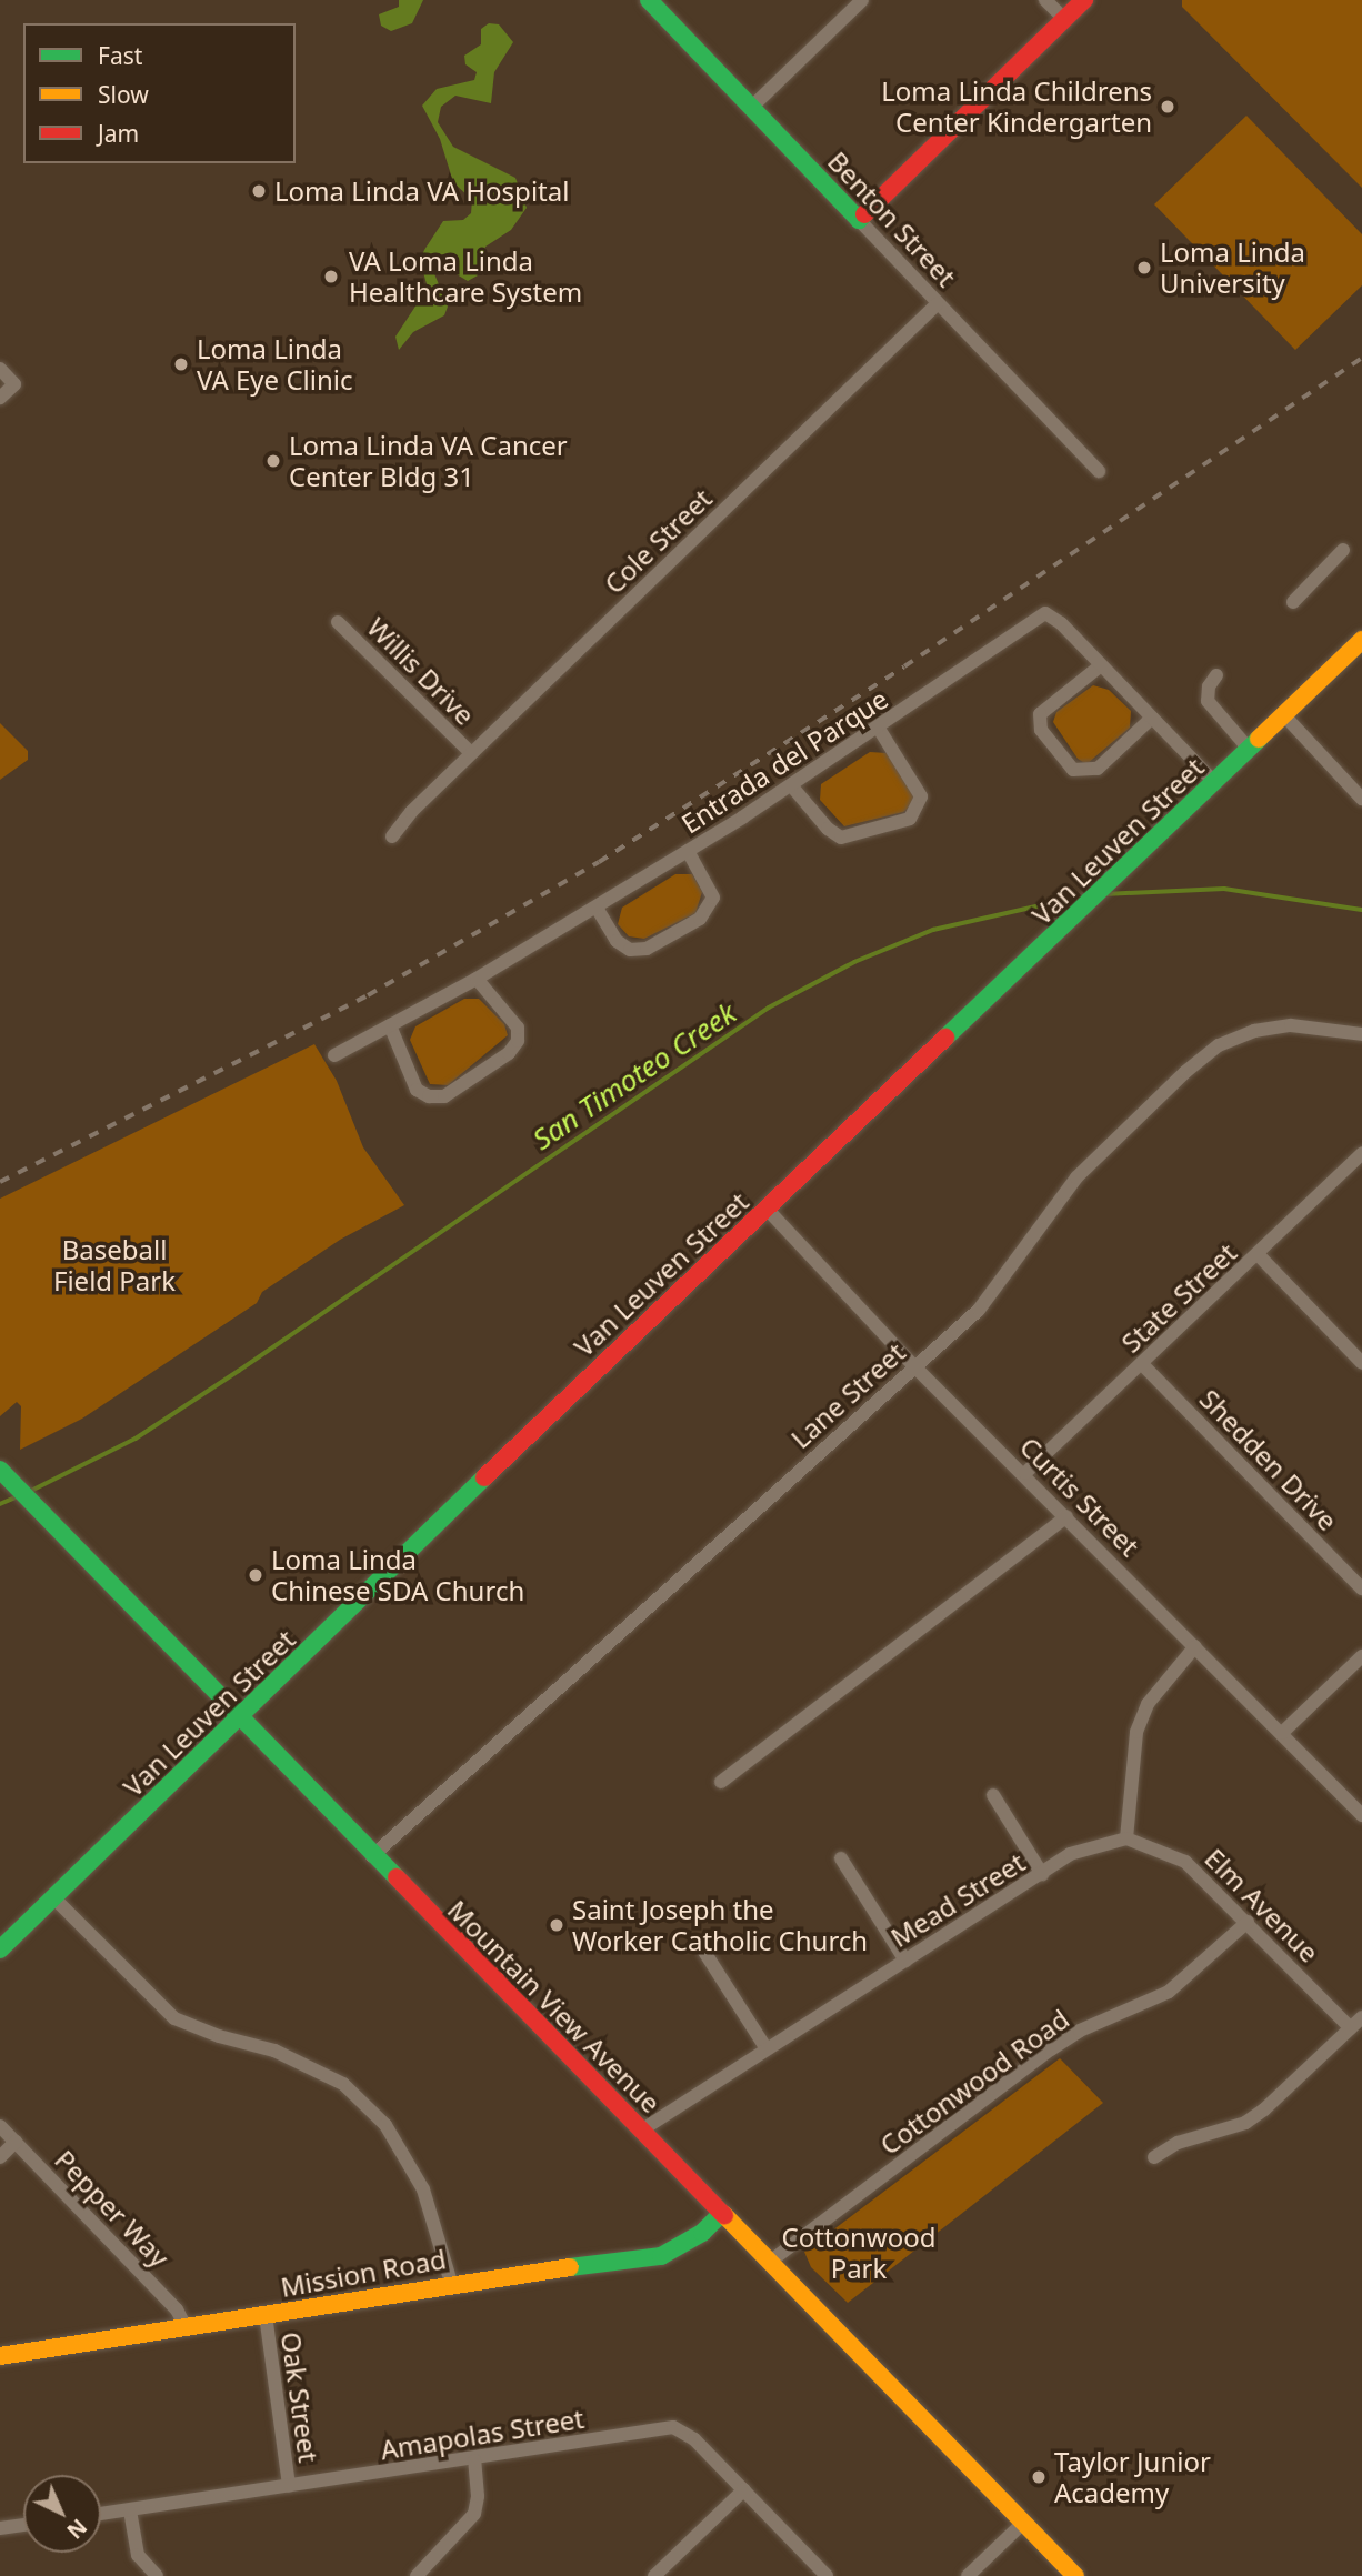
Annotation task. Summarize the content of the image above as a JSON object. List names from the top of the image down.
{
  "streets": {
    "street": [
      "Benton Street",
      "Cole Street",
      "Willis Drive",
      "Entrada del Parque",
      "Van Leuven Street",
      "State Street",
      "Lane Street",
      "Shedden Drive",
      "Curtis Street",
      "Mead Street",
      "Elm Avenue",
      "Mountain View Avenue",
      "Cottonwood Road",
      "Pepper Way",
      "Mission Road",
      "Oak Street",
      "Amapolas Street"
    ]
  },
  "crossings": [
    ["Benton Street", "Cole Street"],
    ["Cole Street", "Willis Drive"],
    ["Entrada del Parque", "Van Leuven Street"],
    ["Van Leuven Street", "Curtis Street"],
    ["Van Leuven Street", "Mountain View Avenue"],
    ["State Street", "Shedden Drive"],
    ["State Street", "Curtis Street"],
    ["Lane Street", "Curtis Street"],
    ["Lane Street", "Mountain View Avenue"],
    ["Mead Street", "Elm Avenue"],
    ["Mead Street", "Mountain View Avenue"],
    ["Elm Avenue", "Cottonwood Road"],
    ["Mountain View Avenue", "Cottonwood Road"],
    ["Mountain View Avenue", "Mission Road"],
    ["Pepper Way", "Mission Road"],
    ["Mission Road", "Oak Street"],
    ["Oak Street", "Amapolas Street"]
  ],
  "water": ["San Timoteo Creek"],
  "parks": ["Baseball Field Park", "Cottonwood Park"],
  "places": [
    "Loma Linda Childrens Center Kindergarten",
    "Loma Linda VA Hospital",
    "Loma Linda University",
    "VA Loma Linda Healthcare System",
    "Loma Linda VA Eye Clinic",
    "Loma Linda VA Cancer Center Bldg 31",
    "Loma Linda Chinese SDA Church",
    "Saint Joseph the Worker Catholic Church",
    "Taylor Junior Academy"
  ],
  "legend": ["Fast", "Slow", "Jam"],
  "north": "bottom right"
}
